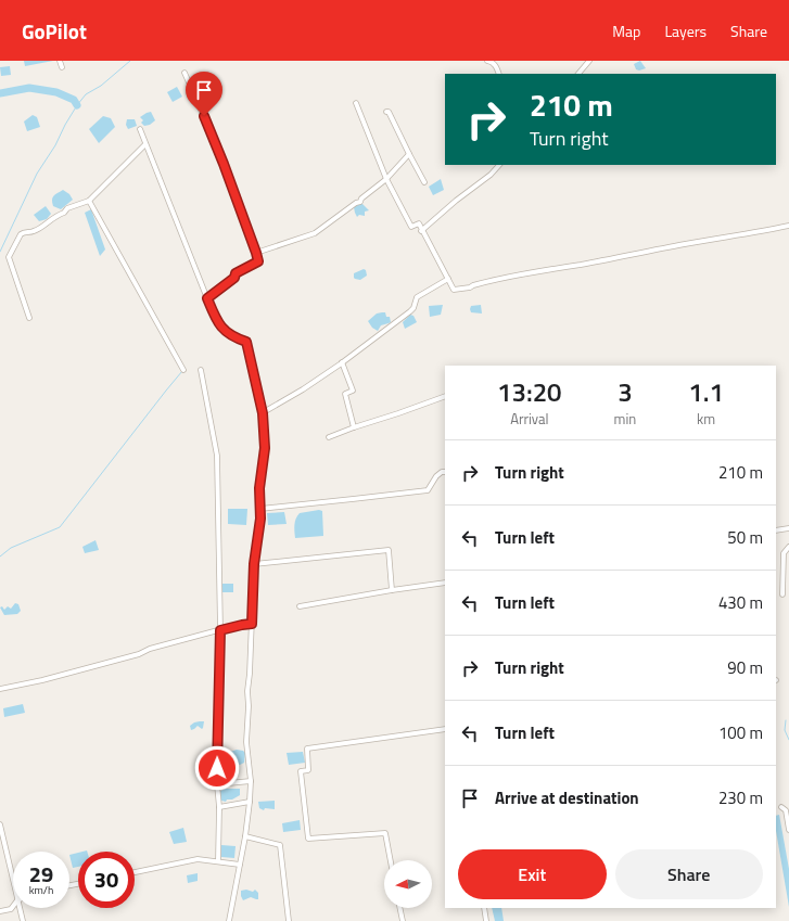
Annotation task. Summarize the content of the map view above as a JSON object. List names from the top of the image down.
{
  "north": "left",
  "page": {
    "header": "GoPilot",
    "nav": ["Map", "Layers", "Share"],
    "turn": ["210 m", "Turn right"],
    "eta": [
      "13:20",
      "Arrival",
      "3",
      "min",
      "1.1",
      "km"
    ],
    "list": [
      {
        "name": "Turn right",
        "value": "210 m"
      },
      {
        "name": "Turn left",
        "value": "50 m"
      },
      {
        "name": "Turn left",
        "value": "430 m"
      },
      {
        "name": "Turn right",
        "value": "90 m"
      },
      {
        "name": "Turn left",
        "value": "100 m"
      },
      {
        "name": "Arrive at destination",
        "value": "230 m"
      }
    ],
    "buttons": ["Exit", "Share"],
    "speed": "29 km/h",
    "limit": "30"
  }
}
